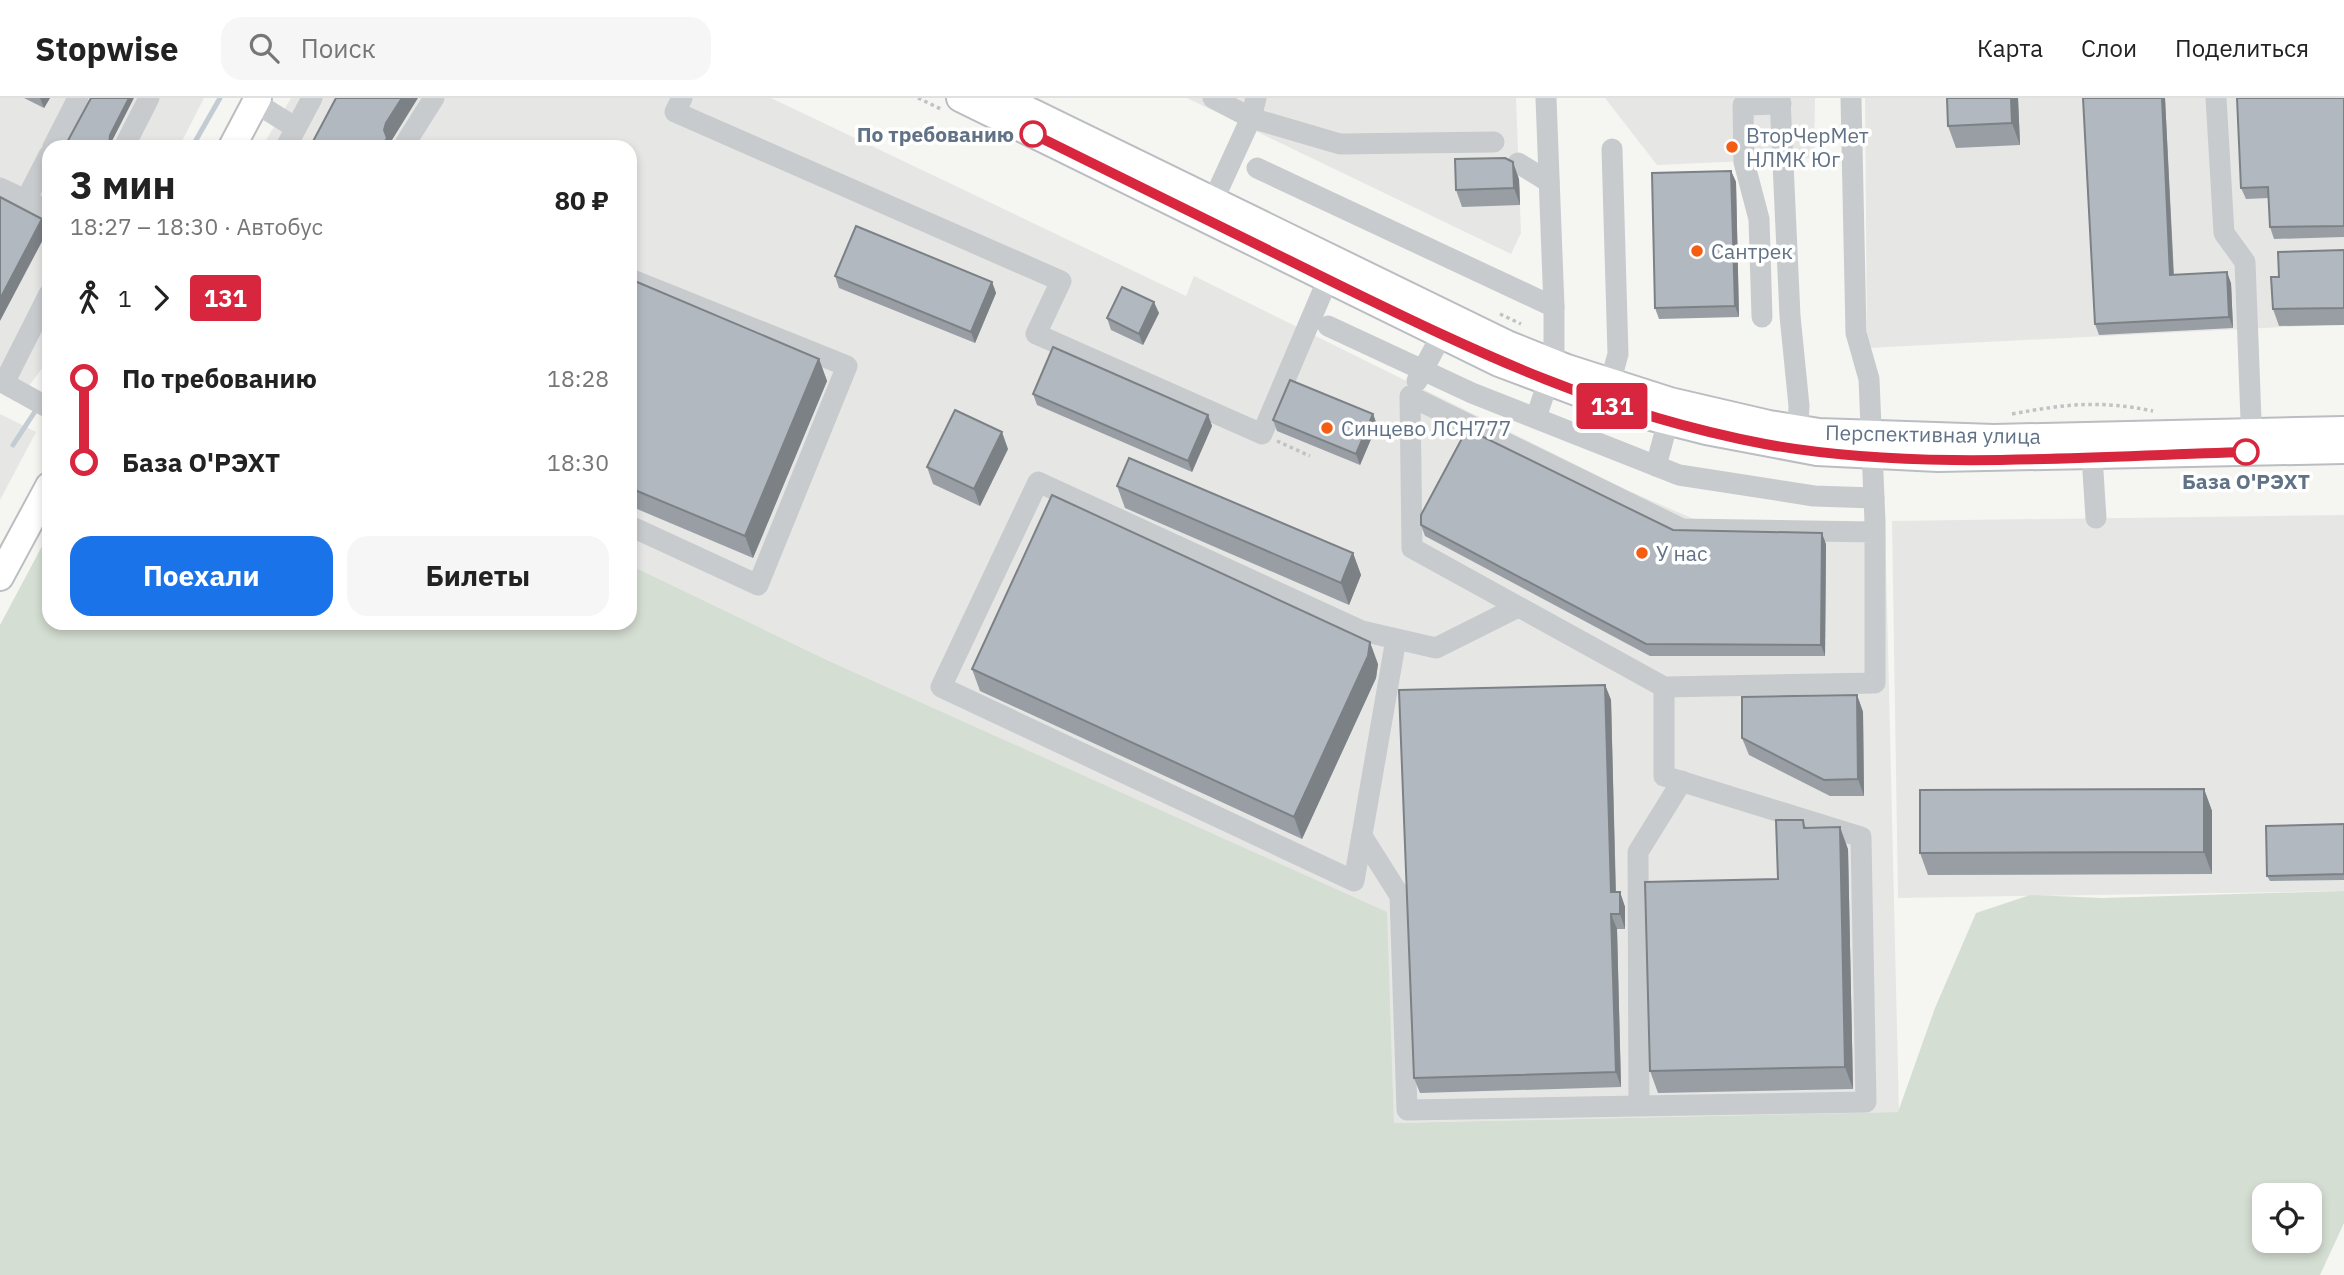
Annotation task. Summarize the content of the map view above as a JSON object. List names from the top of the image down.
{
  "streets": {
    "main road": ["Перспективная улица"]
  },
  "places": [
    "По требованию",
    "ВторЧерМет НЛМК Юг",
    "Сантрек",
    "Синцево ЛСН777",
    "База О'РЭХТ",
    "У нас"
  ],
  "lines": ["bus line 131"],
  "page": {
    "header": "Stopwise",
    "search": "Поиск",
    "nav": ["Карта", "Слои", "Поделиться"],
    "on_map": "131",
    "heading": ["3 мин", "18:27 – 18:30 · Автобус", "80 ₽"],
    "legs": ["1", "131"],
    "list": [
      {
        "name": "По требованию",
        "value": "18:28"
      },
      {
        "name": "База О'РЭХТ",
        "value": "18:30"
      }
    ],
    "buttons": ["Поехали", "Билеты"]
  }
}
